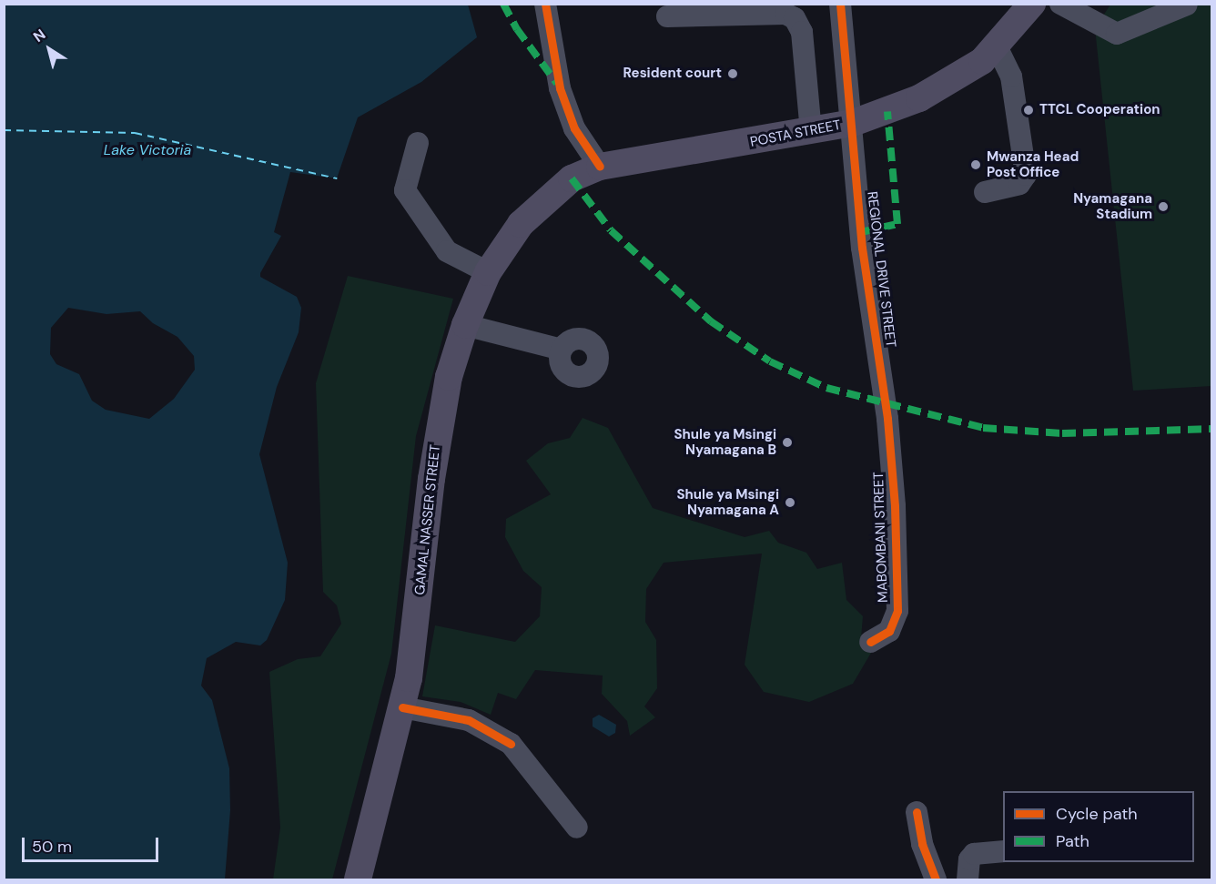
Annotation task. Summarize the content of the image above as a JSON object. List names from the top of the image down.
{
  "streets": {
    "main road": ["POSTA STREET", "GAMAL NASSER STREET"],
    "street": ["REGIONAL DRIVE STREET", "MABOMBANI STREET"]
  },
  "crossings": [
    ["POSTA STREET", "REGIONAL DRIVE STREET"],
    ["POSTA STREET", "GAMAL NASSER STREET"],
    ["REGIONAL DRIVE STREET", "MABOMBANI STREET"]
  ],
  "water": ["Lake Victoria"],
  "places": [
    "Resident court",
    "TTCL Cooperation",
    "Mwanza Head Post Office",
    "Nyamagana Stadium",
    "Shule ya Msingi Nyamagana B",
    "Shule ya Msingi Nyamagana A"
  ],
  "legend": ["Cycle path", "Path"],
  "scale_bar": "50 m",
  "north": "top left"
}
